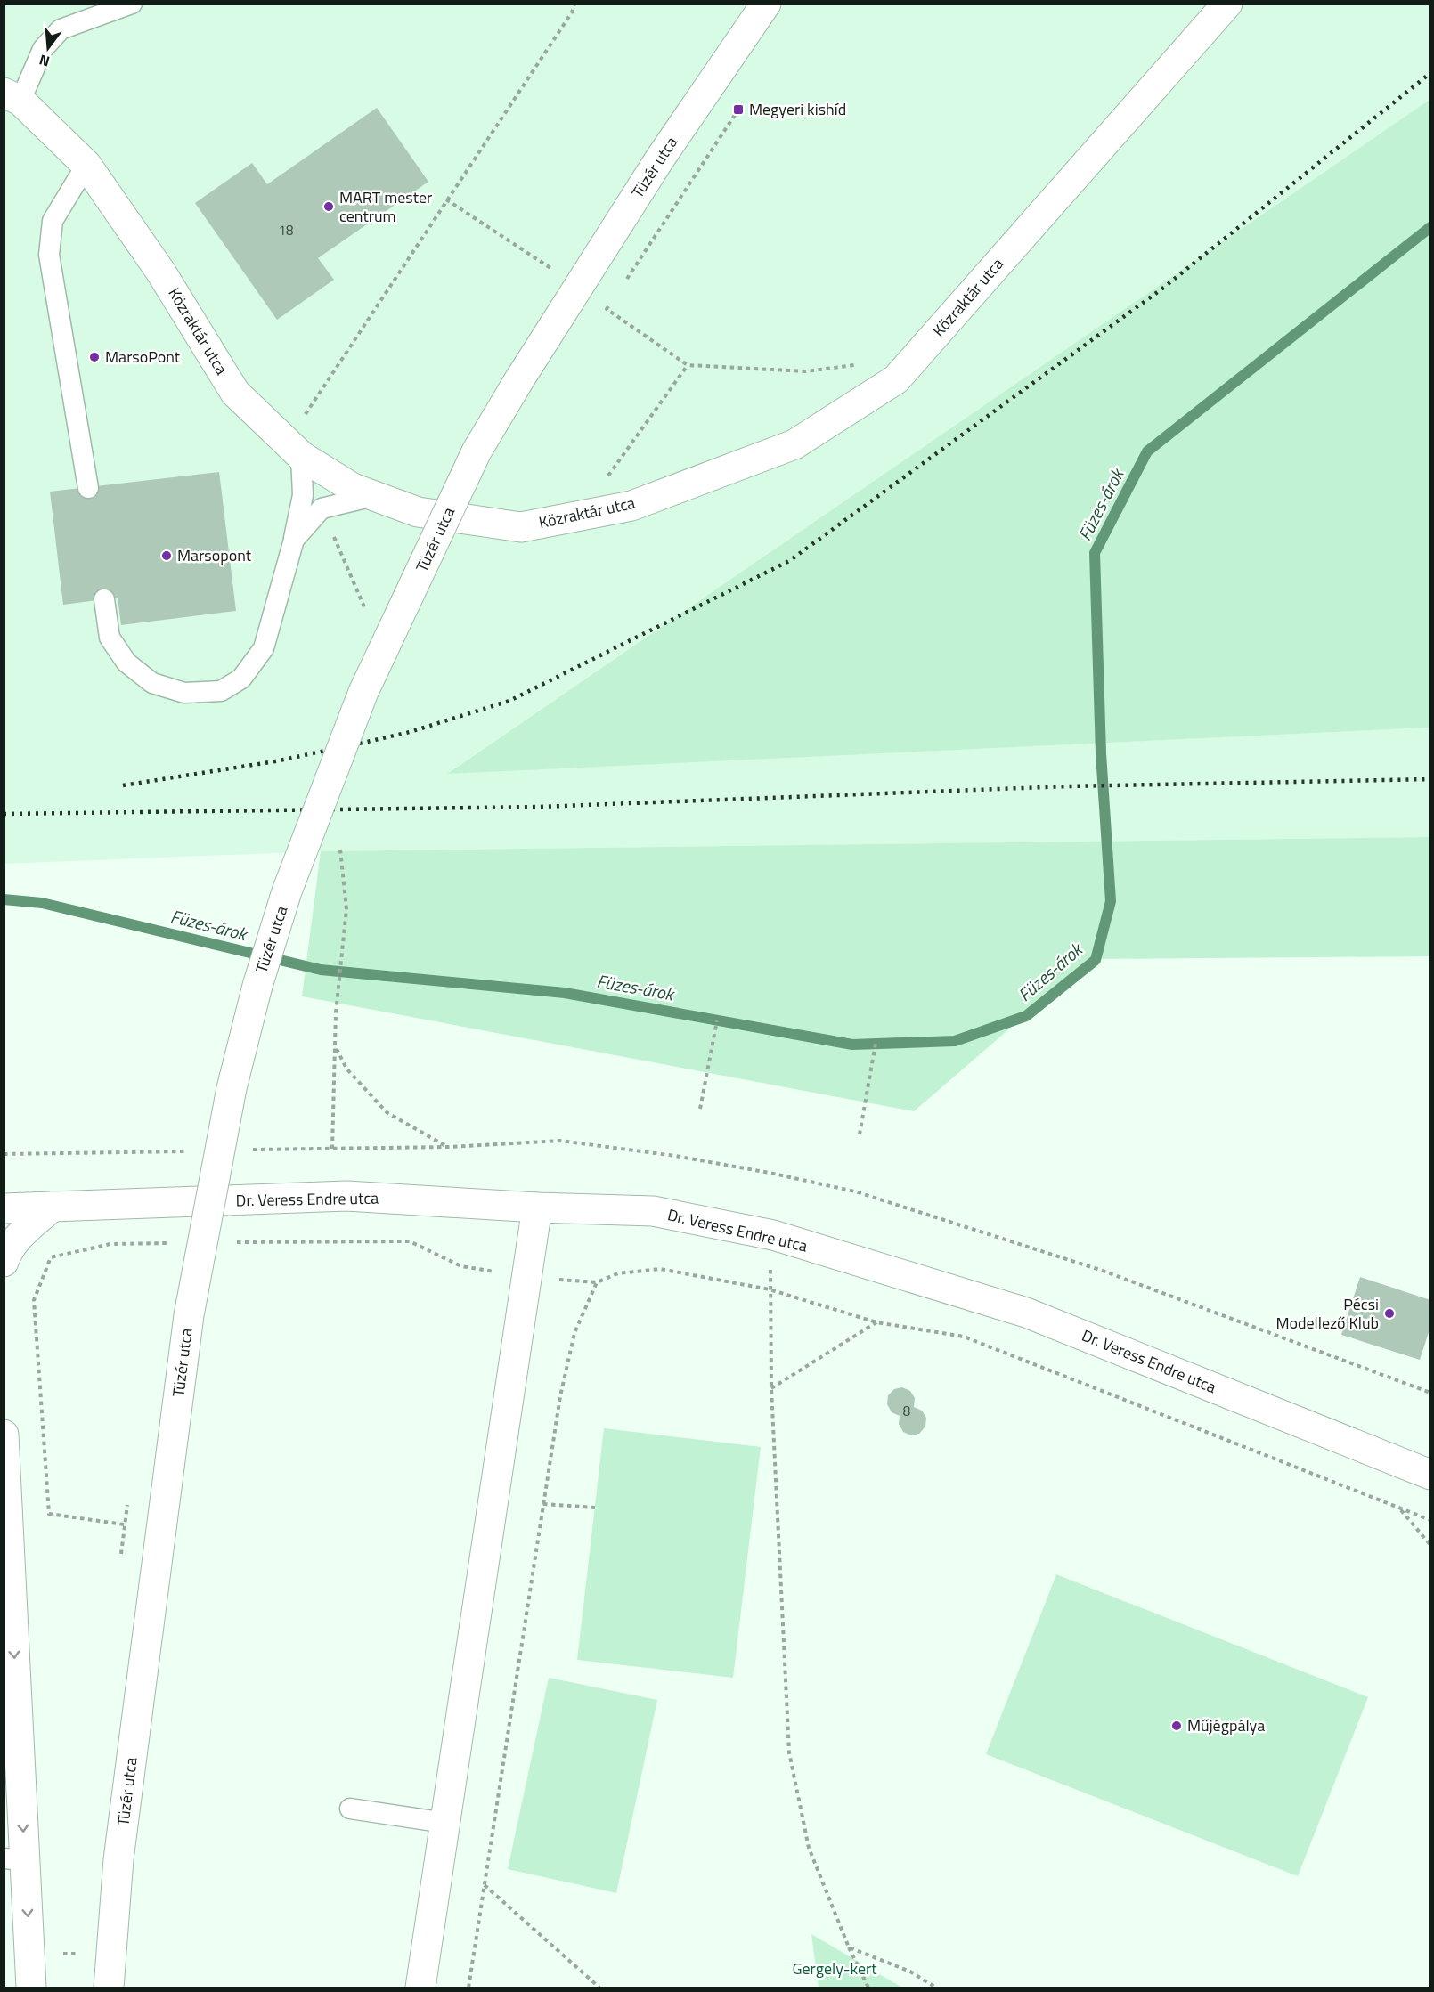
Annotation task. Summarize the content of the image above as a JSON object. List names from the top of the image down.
{
  "streets": {
    "street": ["Tüzér utca", "Közraktár utca", "Dr. Veress Endre utca"]
  },
  "water": ["Füzes-árok"],
  "parks": ["Gergely-kert"],
  "places": {
    "transit": ["Megyeri kishíd"],
    "other": [
      "MART mester centrum",
      "MarsoPont",
      "Marsopont",
      "Pécsi Modellező Klub",
      "Műjégpálya"
    ]
  },
  "house_numbers": ["18", "8"],
  "north": "bottom"
}
